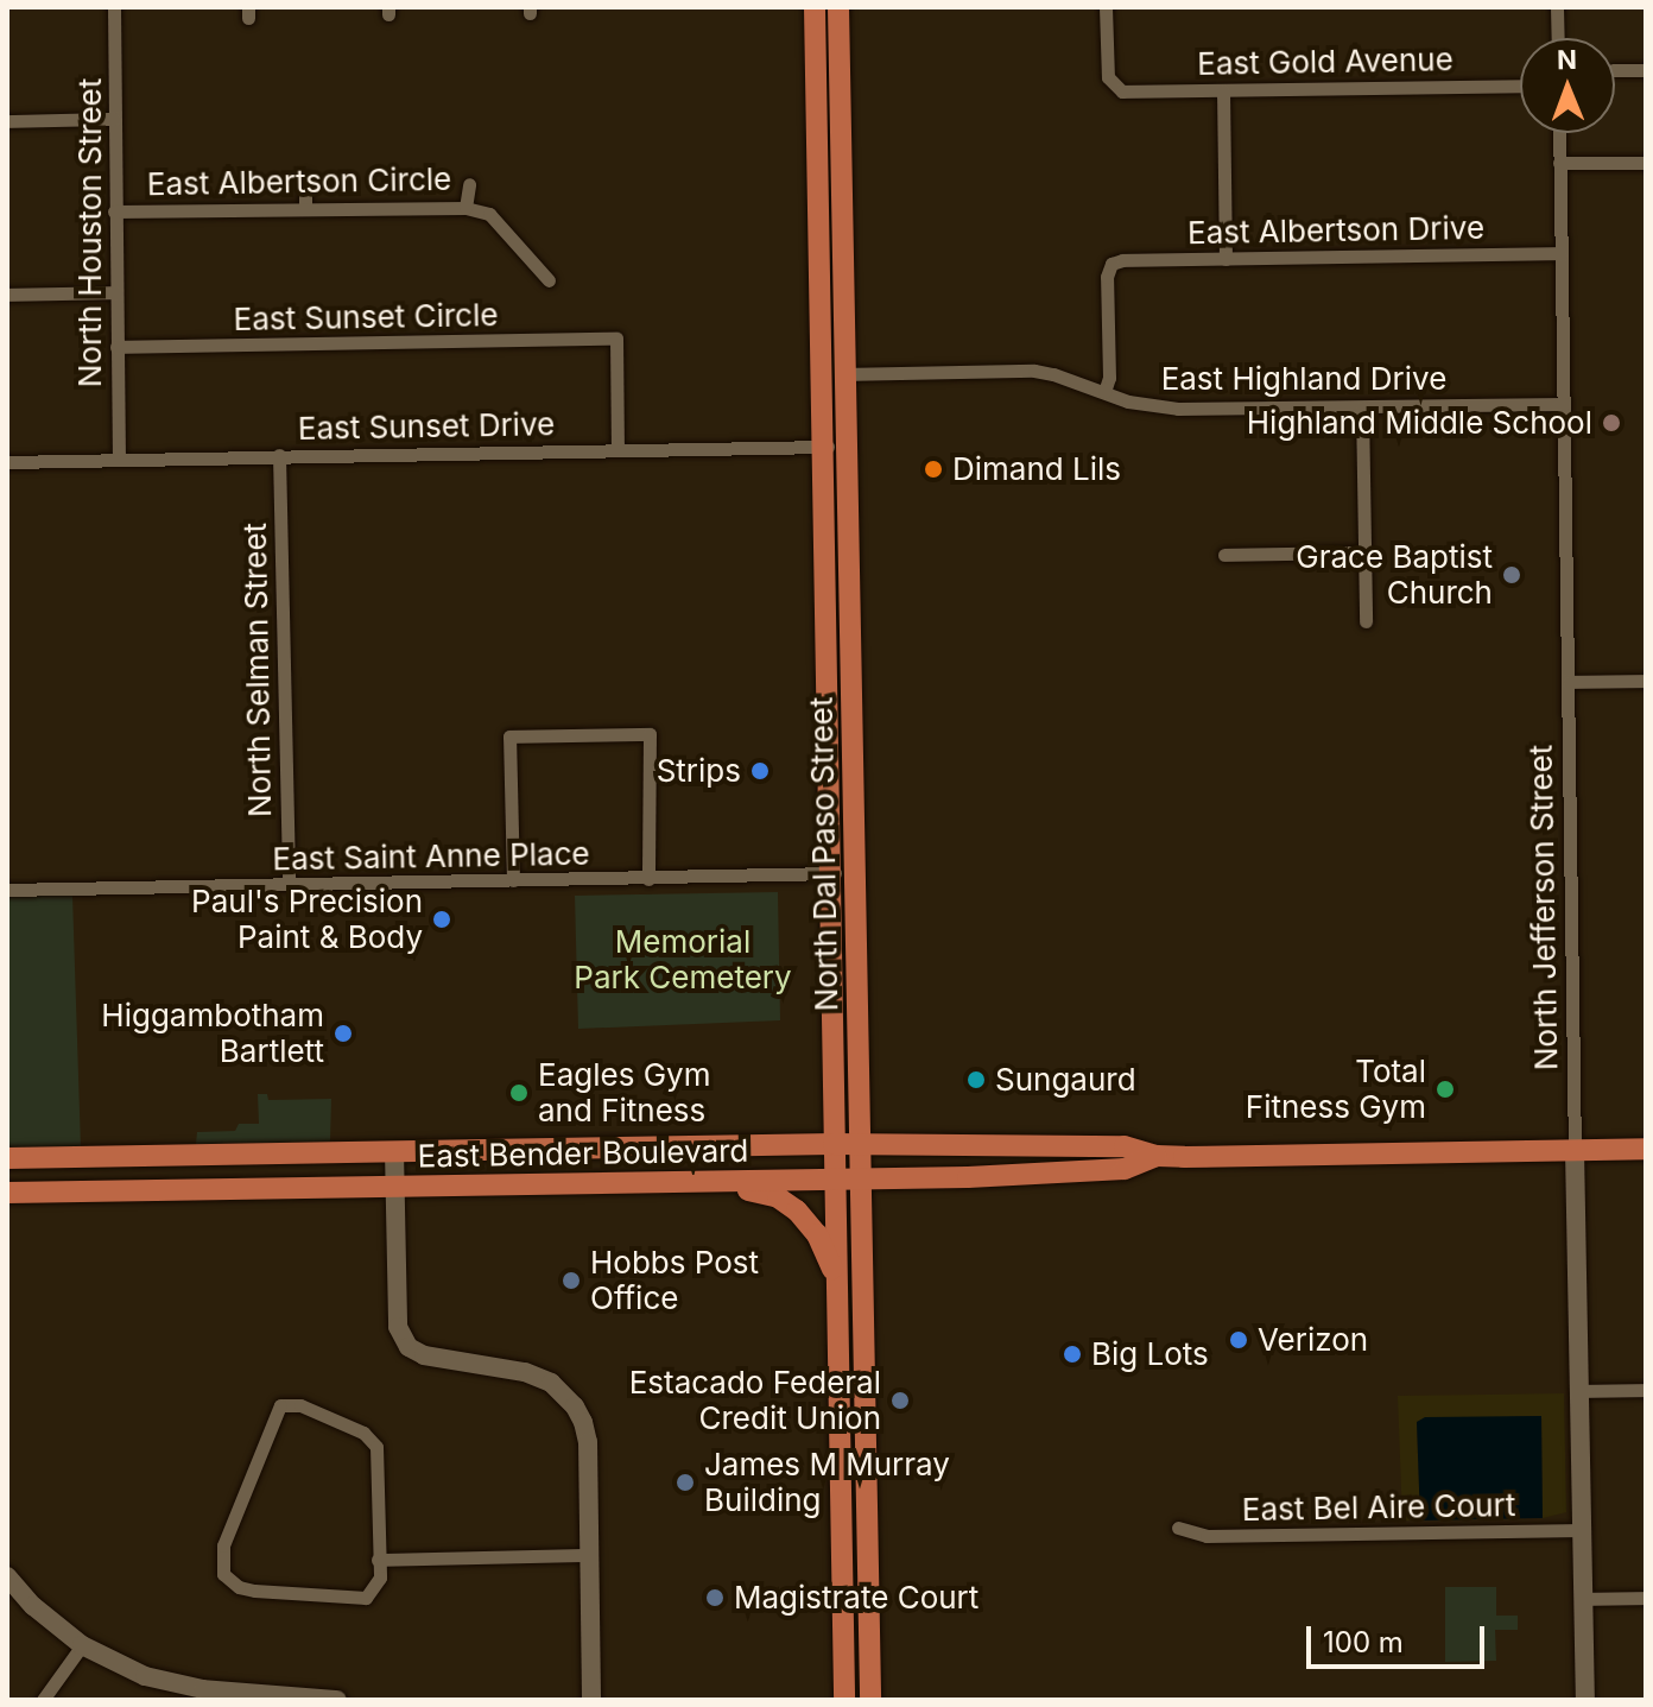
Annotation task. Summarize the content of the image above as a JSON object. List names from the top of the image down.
{
  "streets": {
    "main road": ["North Dal Paso Street", "East Bender Boulevard"],
    "street": [
      "East Gold Avenue",
      "East Albertson Circle",
      "East Albertson Drive",
      "North Houston Street",
      "East Sunset Circle",
      "East Highland Drive",
      "East Sunset Drive",
      "North Selman Street",
      "East Saint Anne Place",
      "North Jefferson Street",
      "East Bel Aire Court"
    ]
  },
  "crossings": [
    ["East Albertson Circle", "North Houston Street"],
    ["East Albertson Drive", "East Highland Drive"],
    ["East Albertson Drive", "North Jefferson Street"],
    ["North Houston Street", "East Sunset Circle"],
    ["North Houston Street", "East Sunset Drive"],
    ["East Sunset Circle", "East Sunset Drive"],
    ["East Highland Drive", "North Dal Paso Street"],
    ["East Highland Drive", "North Jefferson Street"],
    ["East Sunset Drive", "North Selman Street"],
    ["East Sunset Drive", "North Dal Paso Street"],
    ["North Selman Street", "East Saint Anne Place"],
    ["North Dal Paso Street", "East Saint Anne Place"],
    ["North Dal Paso Street", "East Bender Boulevard"],
    ["North Jefferson Street", "East Bender Boulevard"],
    ["North Jefferson Street", "East Bel Aire Court"]
  ],
  "parks": ["Memorial Park Cemetery"],
  "places": [
    "Highland Middle School",
    "Dimand Lils",
    "Grace Baptist Church",
    "Strips",
    "Paul's Precision Paint & Body",
    "Higgambotham Bartlett",
    "Sungaurd",
    "Total Fitness Gym",
    "Eagles Gym and Fitness",
    "Hobbs Post Office",
    "Verizon",
    "Big Lots",
    "Estacado Federal Credit Union",
    "James M Murray Building",
    "Magistrate Court"
  ],
  "scale_bar": "100 m",
  "north": "top"
}
